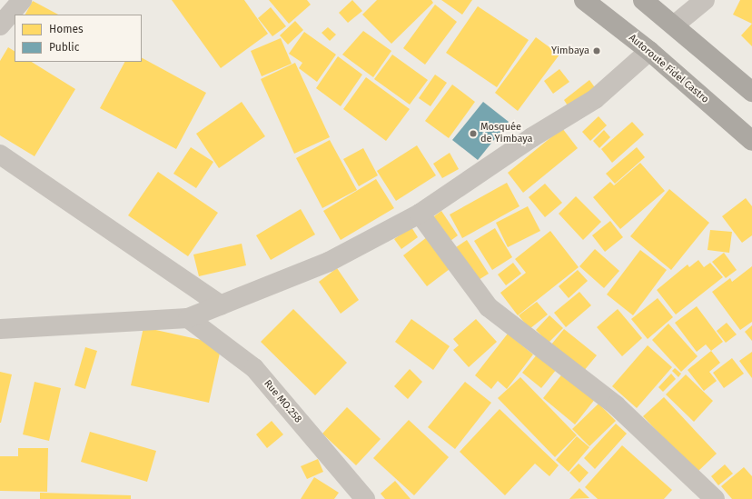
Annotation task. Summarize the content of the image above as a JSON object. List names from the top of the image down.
{
  "streets": {
    "highway": ["Autoroute Fidel Castro"],
    "street": ["Rue MO.258"]
  },
  "places": ["Yimbaya", "Mosquée de Yimbaya"],
  "legend": ["Homes", "Public"]
}
